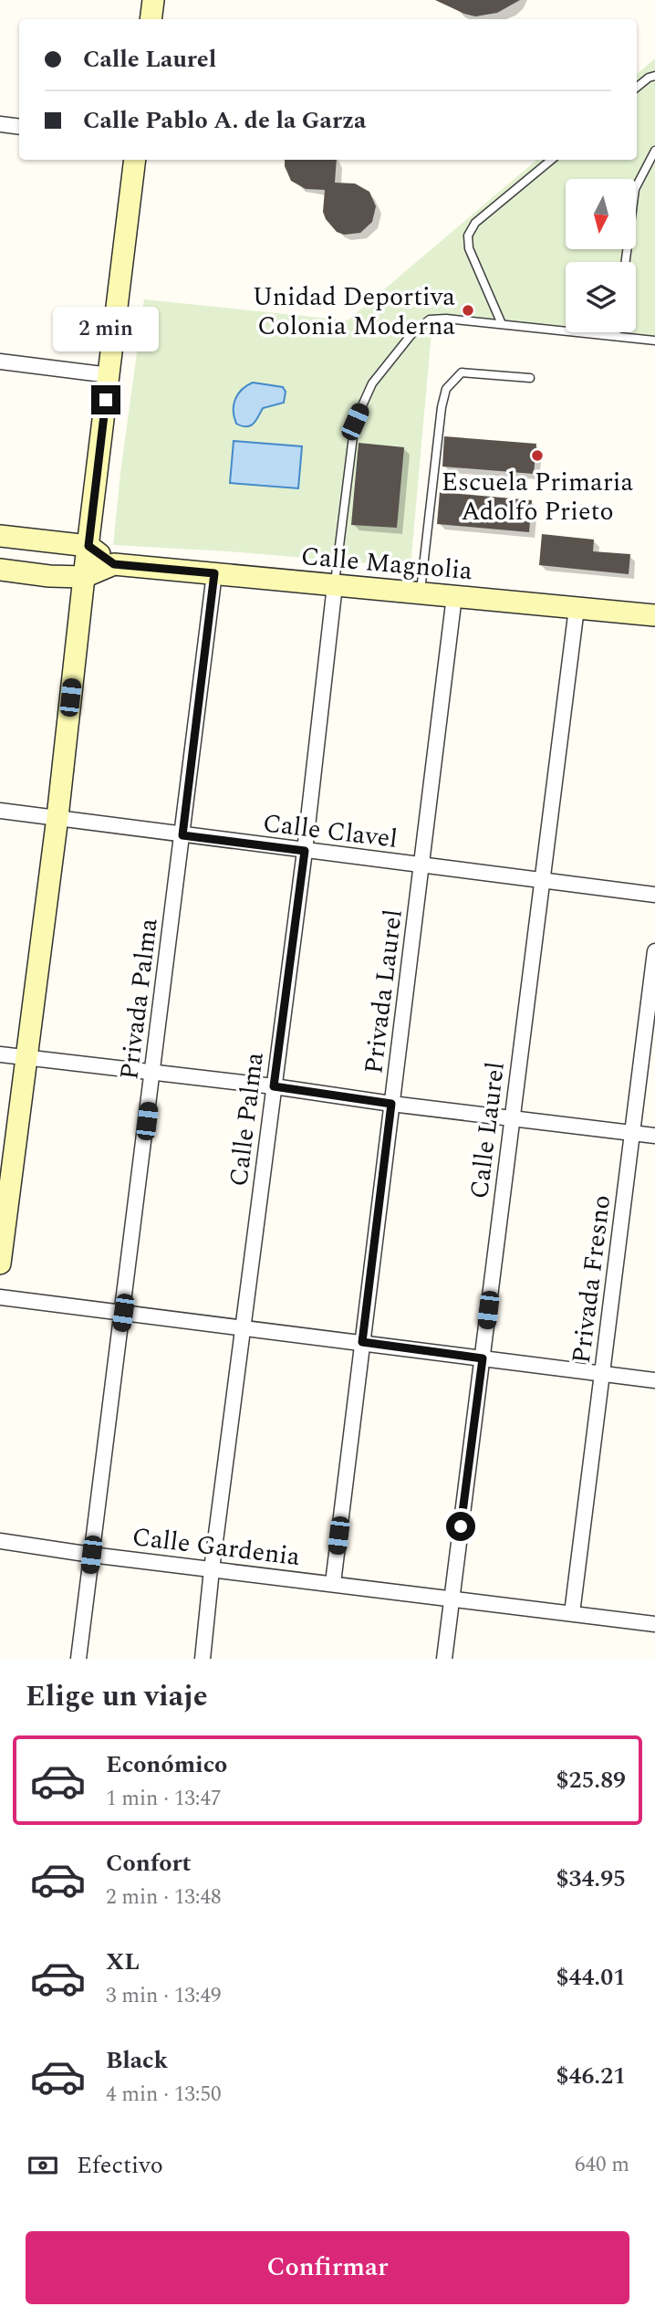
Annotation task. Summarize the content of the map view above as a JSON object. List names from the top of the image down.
{
  "streets": {
    "street": [
      "Calle Magnolia",
      "Calle Clavel",
      "Privada Laurel",
      "Privada Palma",
      "Calle Palma",
      "Calle Laurel",
      "Privada Fresno",
      "Calle Gardenia"
    ]
  },
  "crossings": [
    ["Calle Magnolia", "Privada Laurel"],
    ["Calle Magnolia", "Privada Palma"],
    ["Calle Magnolia", "Calle Palma"],
    ["Calle Magnolia", "Calle Laurel"],
    ["Calle Clavel", "Privada Laurel"],
    ["Calle Clavel", "Privada Palma"],
    ["Calle Clavel", "Calle Palma"],
    ["Calle Clavel", "Calle Laurel"],
    ["Privada Laurel", "Calle Gardenia"],
    ["Privada Palma", "Calle Gardenia"],
    ["Calle Palma", "Calle Gardenia"],
    ["Calle Laurel", "Calle Gardenia"],
    ["Privada Fresno", "Calle Gardenia"]
  ],
  "places": ["Unidad Deportiva Colonia Moderna", "Escuela Primaria Adolfo Prieto"],
  "north": "bottom",
  "page": {
    "banner": ["Calle Laurel", "Calle Pablo A. de la Garza"],
    "bubble": "2 min",
    "heading": "Elige un viaje",
    "list": [
      {
        "name": "Económico",
        "note": "1 min · 13:47",
        "value": "$25.89"
      },
      {
        "name": "Confort",
        "note": "2 min · 13:48",
        "value": "$34.95"
      },
      {
        "name": "XL",
        "note": "3 min · 13:49",
        "value": "$44.01"
      },
      {
        "name": "Black",
        "note": "4 min · 13:50",
        "value": "$46.21"
      }
    ],
    "pay": ["Efectivo", "640 m"],
    "buttons": "Confirmar"
  }
}
